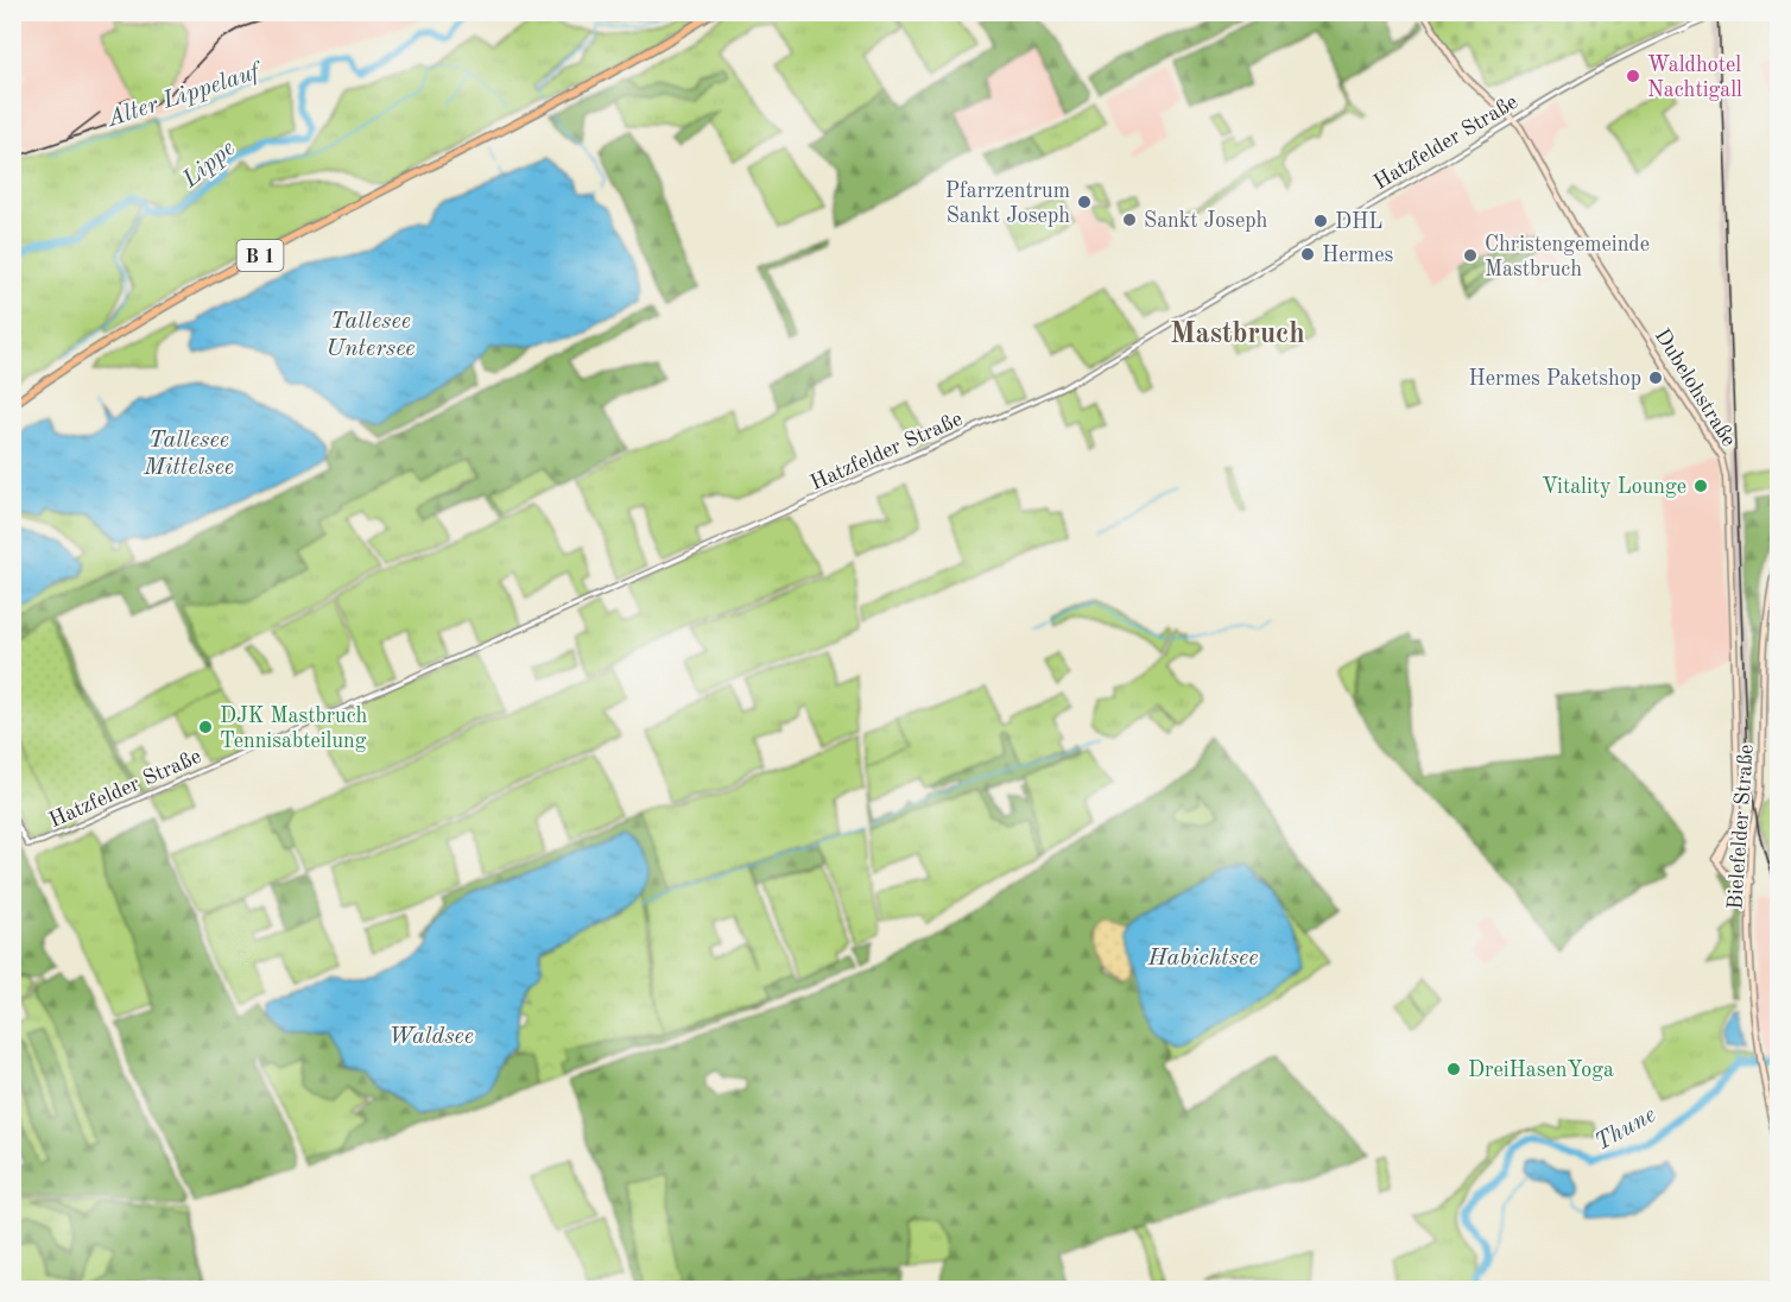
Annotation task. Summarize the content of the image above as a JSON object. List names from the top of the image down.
{
  "streets": {
    "highway": ["B 1"],
    "main road": ["Dubelohstraße", "Bielefelder Straße"],
    "street": ["Hatzfelder Straße"]
  },
  "crossings": [
    ["Hatzfelder Straße", "Dubelohstraße"],
    ["Dubelohstraße", "Bielefelder Straße"]
  ],
  "districts": ["Mastbruch"],
  "water": [
    "Alter Lippelauf",
    "Lippe",
    "Tallesee Untersee",
    "Tallesee Mittelsee",
    "Habichtsee",
    "Waldsee",
    "Thune"
  ],
  "places": [
    "Waldhotel Nachtigall",
    "Pfarrzentrum Sankt Joseph",
    "Sankt Joseph",
    "DHL",
    "Hermes",
    "Christengemeinde Mastbruch",
    "Hermes Paketshop",
    "Vitality Lounge",
    "DJK Mastbruch Tennisabteilung",
    "DreiHasenYoga"
  ]
}
